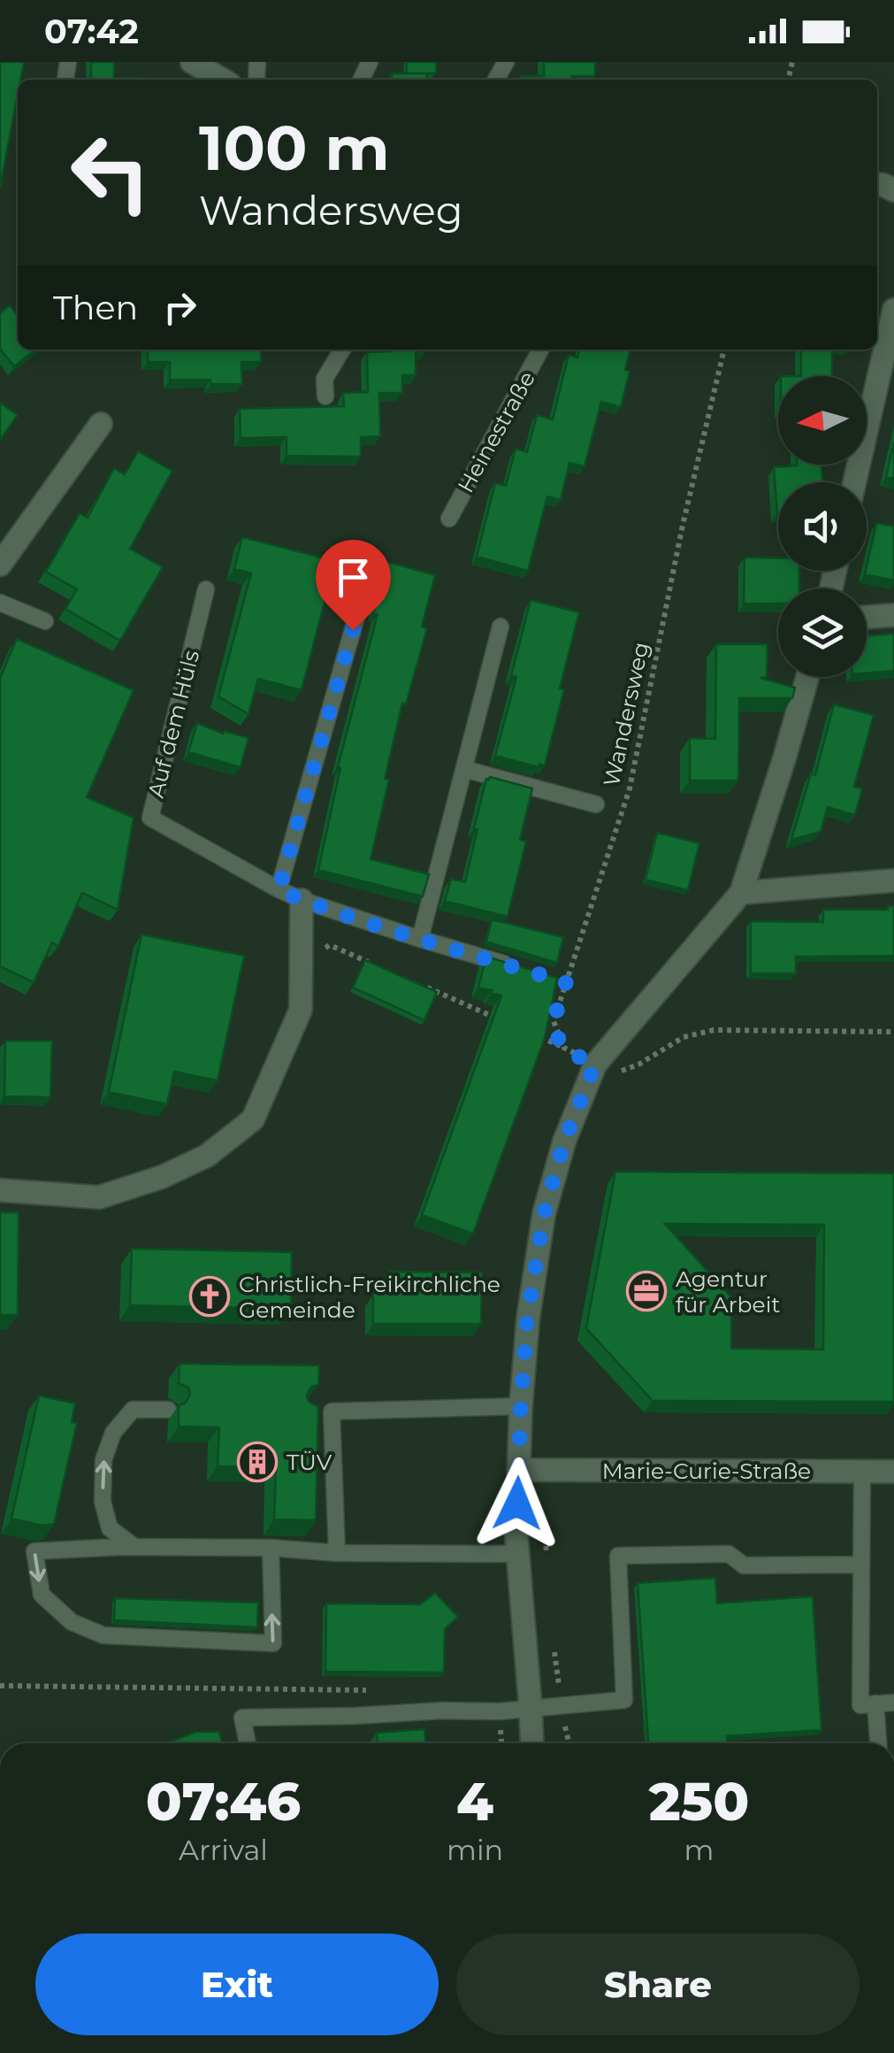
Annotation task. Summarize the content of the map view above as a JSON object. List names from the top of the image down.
{
  "streets": {
    "street": ["Marie-Curie-Straße"],
    "lane": ["Heinestraße", "Auf dem Hüls"],
    "path": ["Wandersweg"]
  },
  "crossings": [
    ["Wandersweg", "Auf dem Hüls"]
  ],
  "places": {
    "office": ["Agentur für Arbeit"],
    "church": ["Christlich-Freikirchliche Gemeinde"],
    "building": ["TÜV"]
  },
  "north": "left",
  "page": {
    "status": "07:42",
    "turn": ["100 m", "Wandersweg"],
    "then": "Then",
    "eta": [
      "07:46",
      "Arrival",
      "4",
      "min",
      "250",
      "m"
    ],
    "buttons": ["Exit", "Share"]
  }
}
